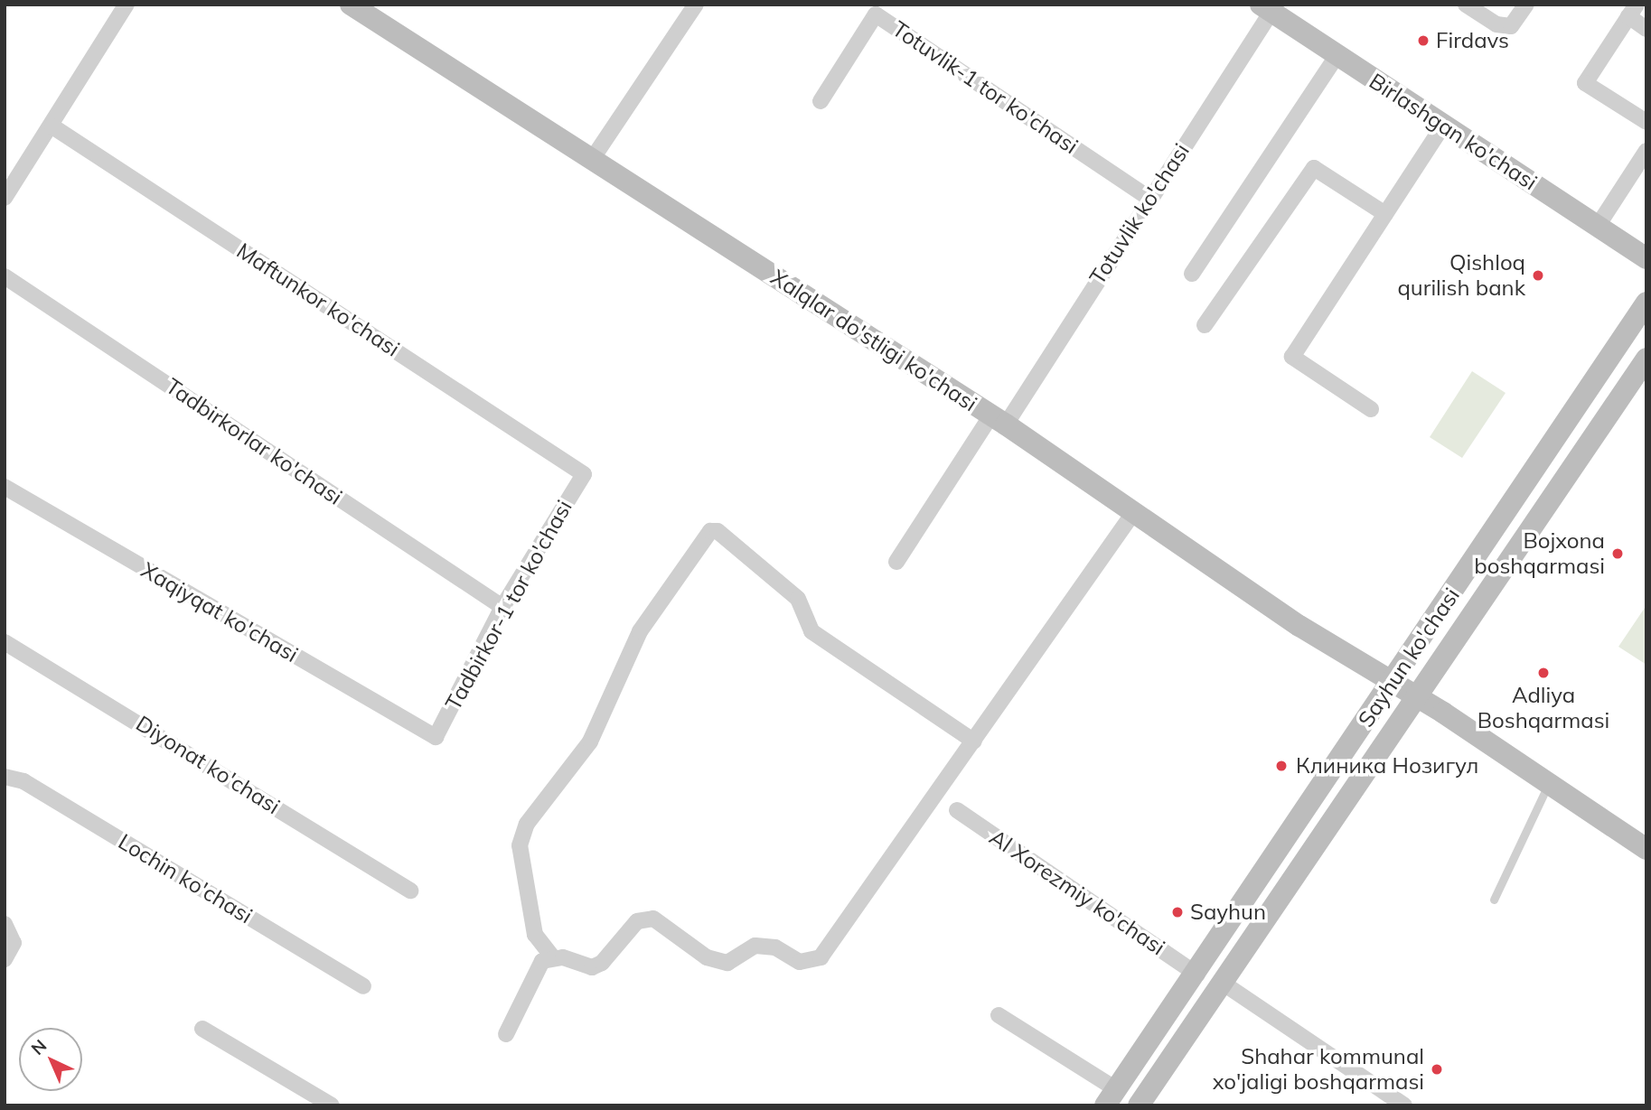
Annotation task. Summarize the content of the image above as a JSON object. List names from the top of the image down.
{
  "streets": {
    "street": [
      "Totuvlik-1 tor ko'chasi",
      "Birlashgan ko'chasi",
      "Totuvlik ko'chasi",
      "Maftunkor ko'chasi",
      "Xalqlar do'stligi ko'chasi",
      "Tadbirkorlar ko'chasi",
      "Tadbirkor-1 tor ko'chasi",
      "Xaqiyqat ko'chasi",
      "Sayhun ko'chasi",
      "Diyonat ko'chasi",
      "Lochin ko'chasi",
      "Al Xorezmiy ko'chasi"
    ]
  },
  "crossings": [
    ["Totuvlik-1 tor ko'chasi", "Totuvlik ko'chasi"],
    ["Birlashgan ko'chasi", "Totuvlik ko'chasi"],
    ["Totuvlik ko'chasi", "Xalqlar do'stligi ko'chasi"],
    ["Maftunkor ko'chasi", "Tadbirkor-1 tor ko'chasi"],
    ["Xalqlar do'stligi ko'chasi", "Sayhun ko'chasi"],
    ["Tadbirkorlar ko'chasi", "Tadbirkor-1 tor ko'chasi"],
    ["Tadbirkor-1 tor ko'chasi", "Xaqiyqat ko'chasi"],
    ["Sayhun ko'chasi", "Al Xorezmiy ko'chasi"]
  ],
  "places": [
    "Firdavs",
    "Qishloq qurilish bank",
    "Bojxona boshqarmasi",
    "Adliya Boshqarmasi",
    "Клиника Нозигул",
    "Sayhun",
    "Shahar kommunal xo'jaligi boshqarmasi"
  ],
  "north": "top left"
}
